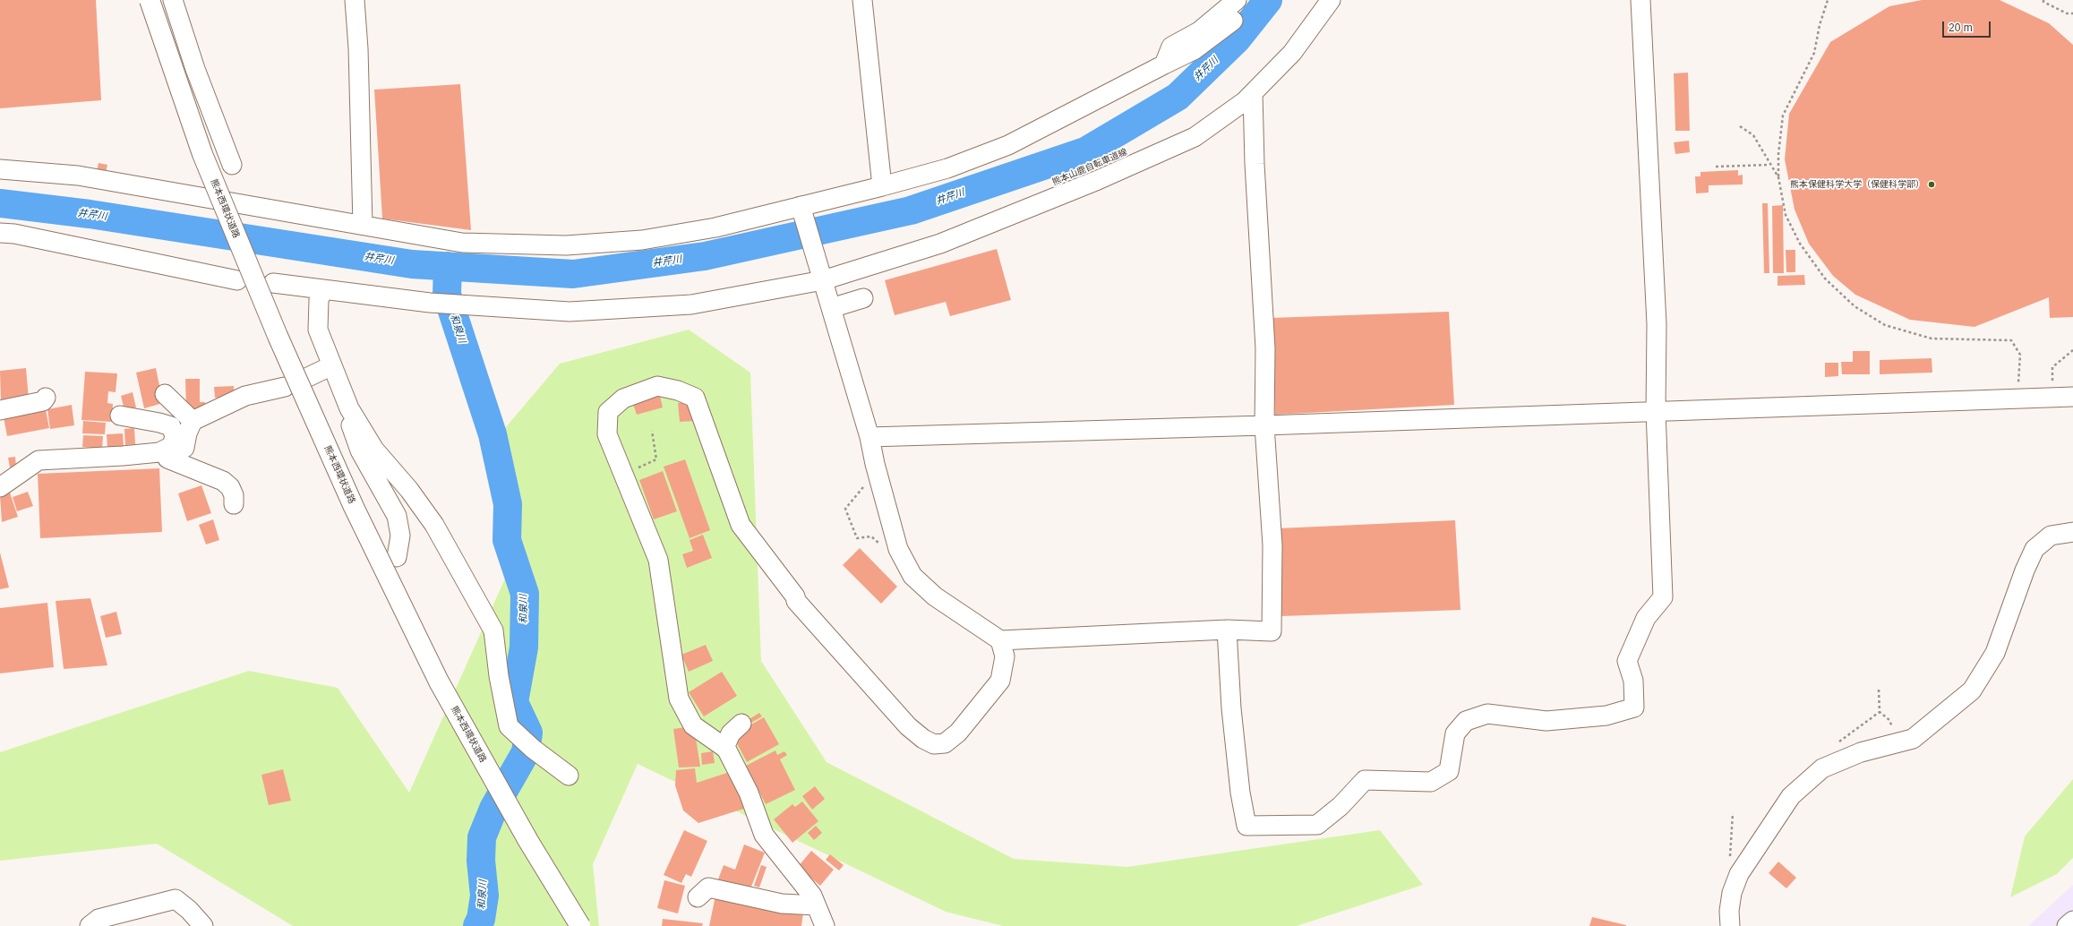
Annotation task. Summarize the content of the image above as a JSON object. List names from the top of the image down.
{
  "streets": {
    "highway": ["熊本西環状道路"]
  },
  "water": ["井芹川", "和泉川"],
  "places": ["熊本保健科学大学（保健科学部）"],
  "scale_bar": "20 m"
}
